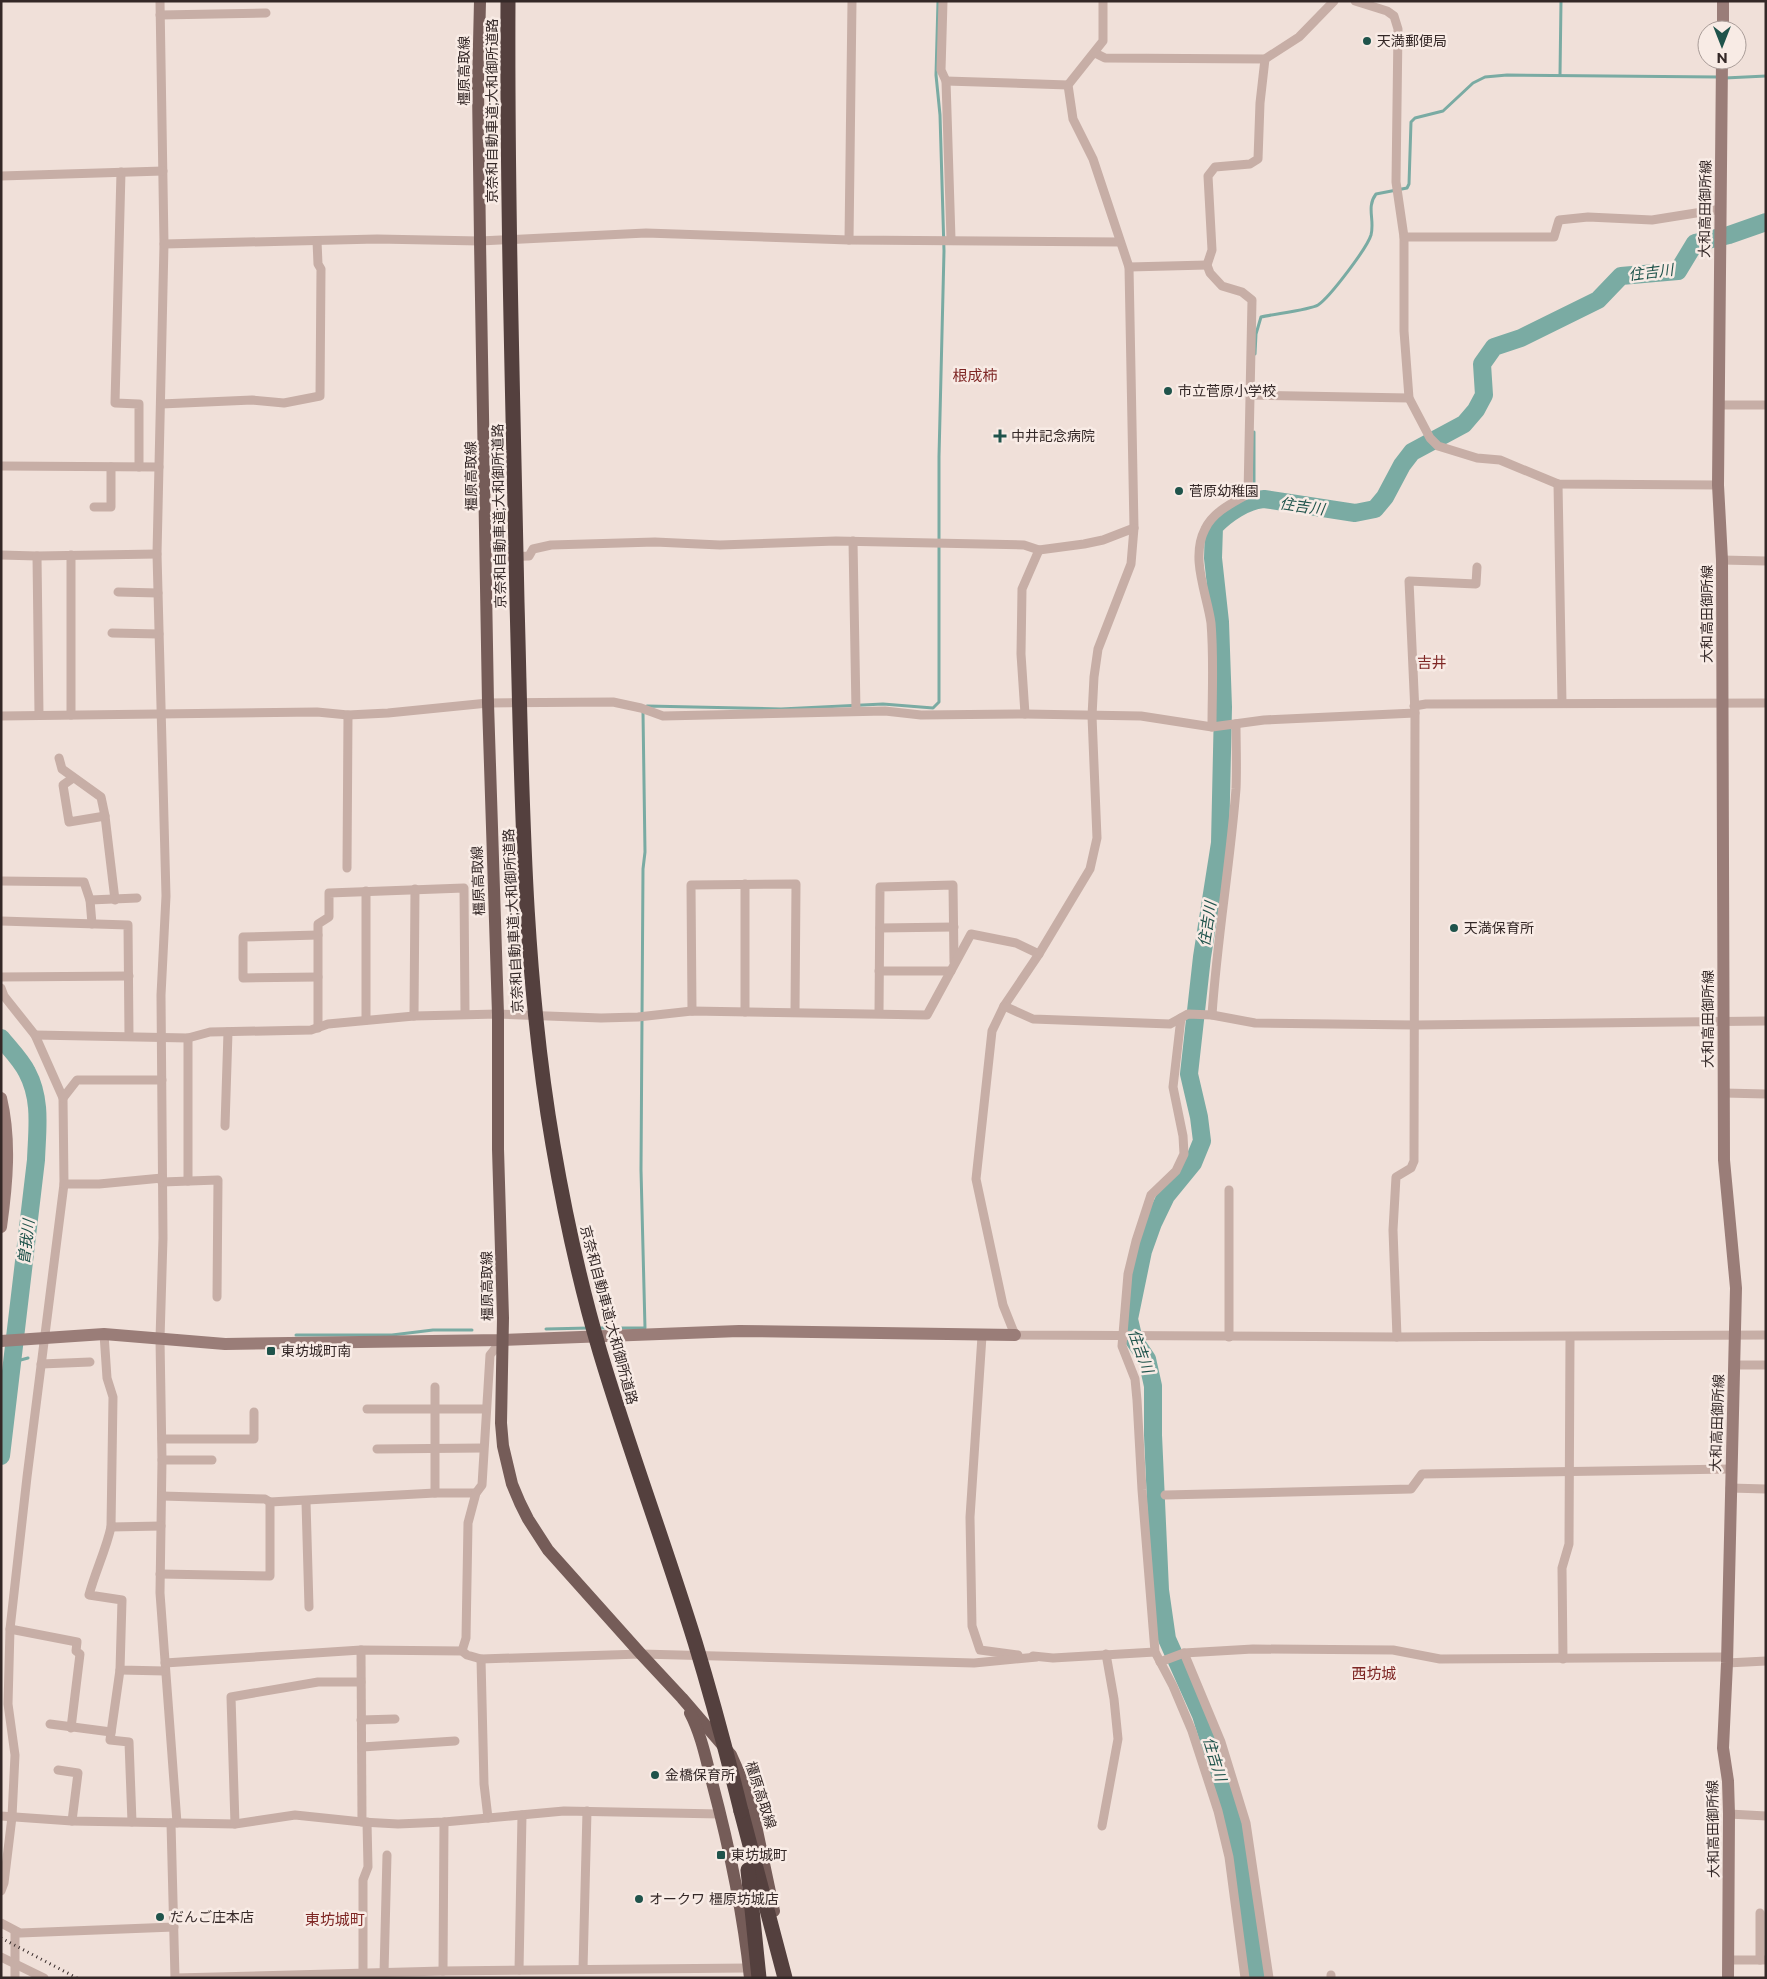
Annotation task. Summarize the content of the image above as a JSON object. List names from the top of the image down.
{
  "streets": {
    "highway": ["京奈和自動車道;大和御所道路"],
    "main road": ["橿原高取線", "大和高田御所線"]
  },
  "districts": [
    "根成柿",
    "吉井",
    "西坊城",
    "東坊城町"
  ],
  "water": ["住吉川", "曽我川"],
  "places": {
    "other": [
      "天満郵便局",
      "市立菅原小学校",
      "菅原幼稚園",
      "天満保育所",
      "金橋保育所",
      "オークワ 橿原坊城店",
      "だんご庄本店"
    ],
    "health": ["中井記念病院"],
    "transit": ["東坊城町南", "東坊城町"]
  },
  "north": "bottom"
}
